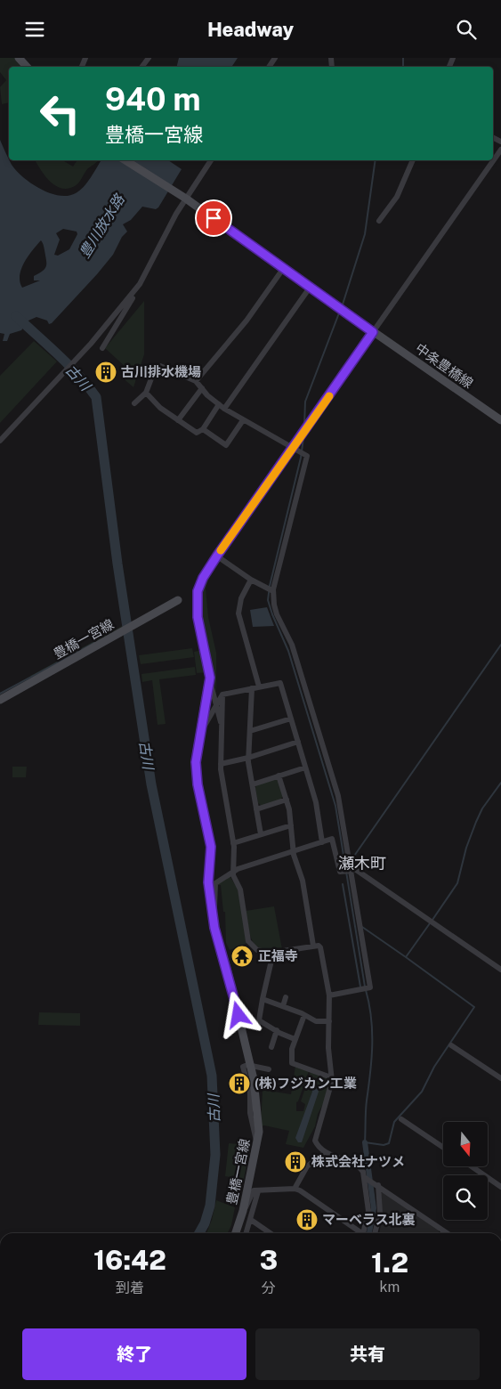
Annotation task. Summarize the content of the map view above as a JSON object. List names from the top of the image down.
{
  "streets": {
    "main road": ["中条豊橋線", "豊橋一宮線"]
  },
  "crossings": [
    ["中条豊橋線", "豊橋一宮線"]
  ],
  "districts": ["瀬木町"],
  "water": ["豊川放水路", "古川"],
  "places": {
    "building": [
      "古川排水機場",
      "(株)フジカン工業",
      "株式会社ナツメ",
      "マーベラス北裏"
    ],
    "temple": ["正福寺"]
  },
  "north": "bottom",
  "page": {
    "header": "Headway",
    "turn": ["940 m", "豊橋一宮線"],
    "eta": [
      "16:42",
      "到着",
      "3",
      "分",
      "1.2",
      "km"
    ],
    "buttons": ["終了", "共有"]
  }
}
